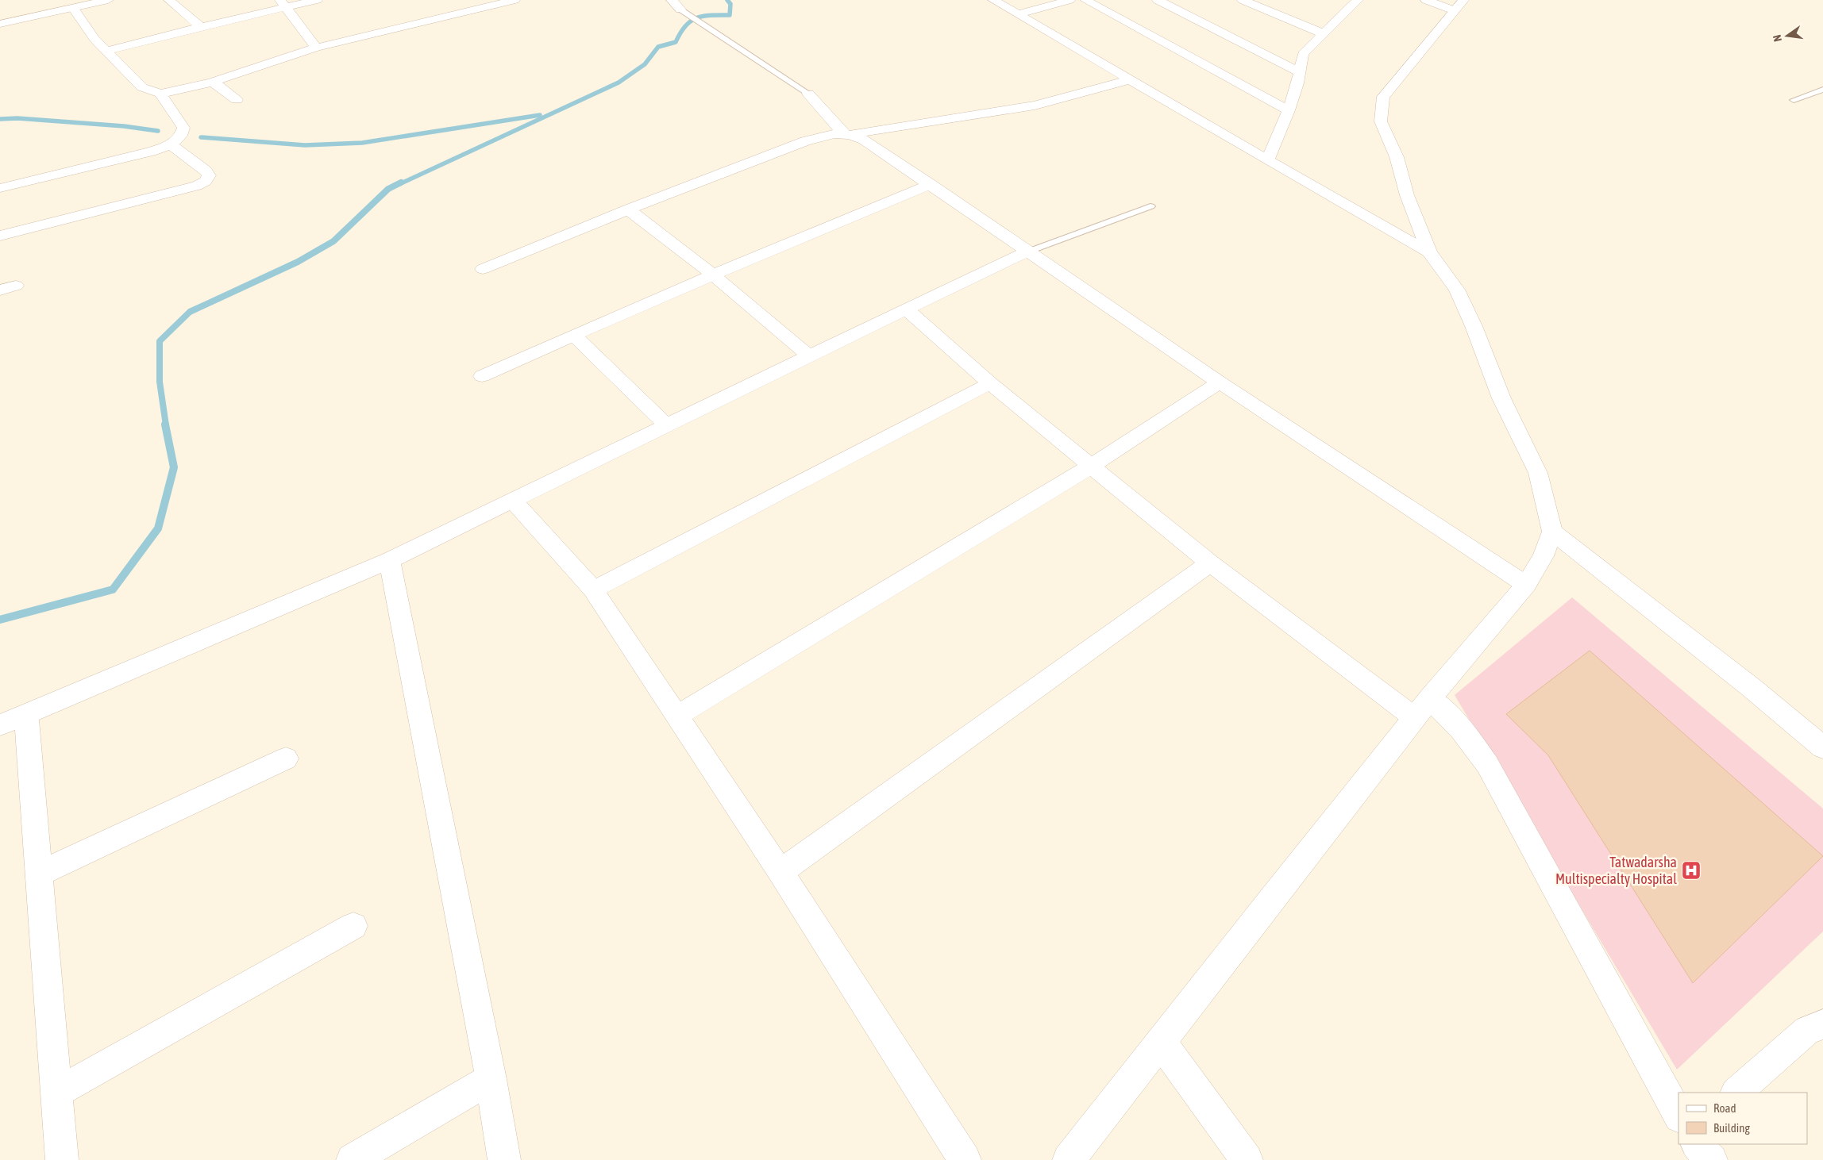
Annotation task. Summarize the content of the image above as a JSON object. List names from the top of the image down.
{
  "places": {
    "hospital": ["Tatwadarsha Multispecialty Hospital"]
  },
  "legend": ["Road", "Building"],
  "north": "left"
}
